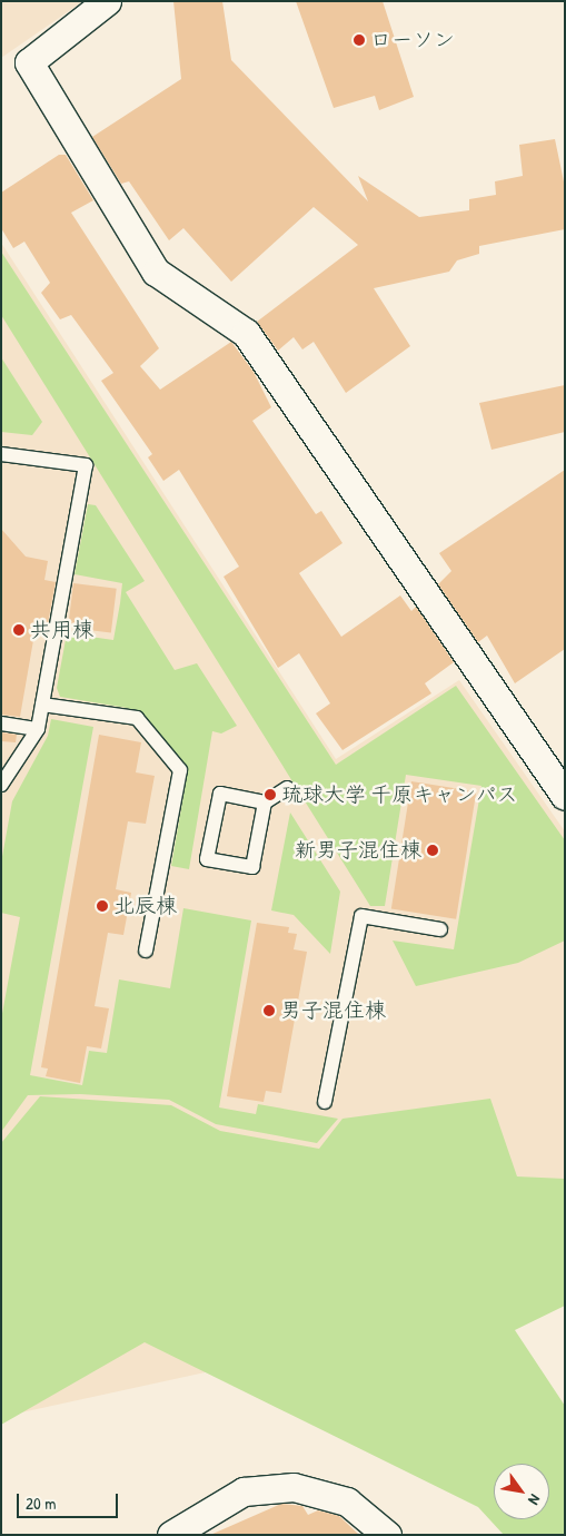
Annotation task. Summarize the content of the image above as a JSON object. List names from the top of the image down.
{
  "places": [
    "ローソン",
    "共用棟",
    "琉球大学 千原キャンパス",
    "新男子混住棟",
    "北辰棟",
    "男子混住棟"
  ],
  "scale_bar": "20 m",
  "north": "bottom right"
}
